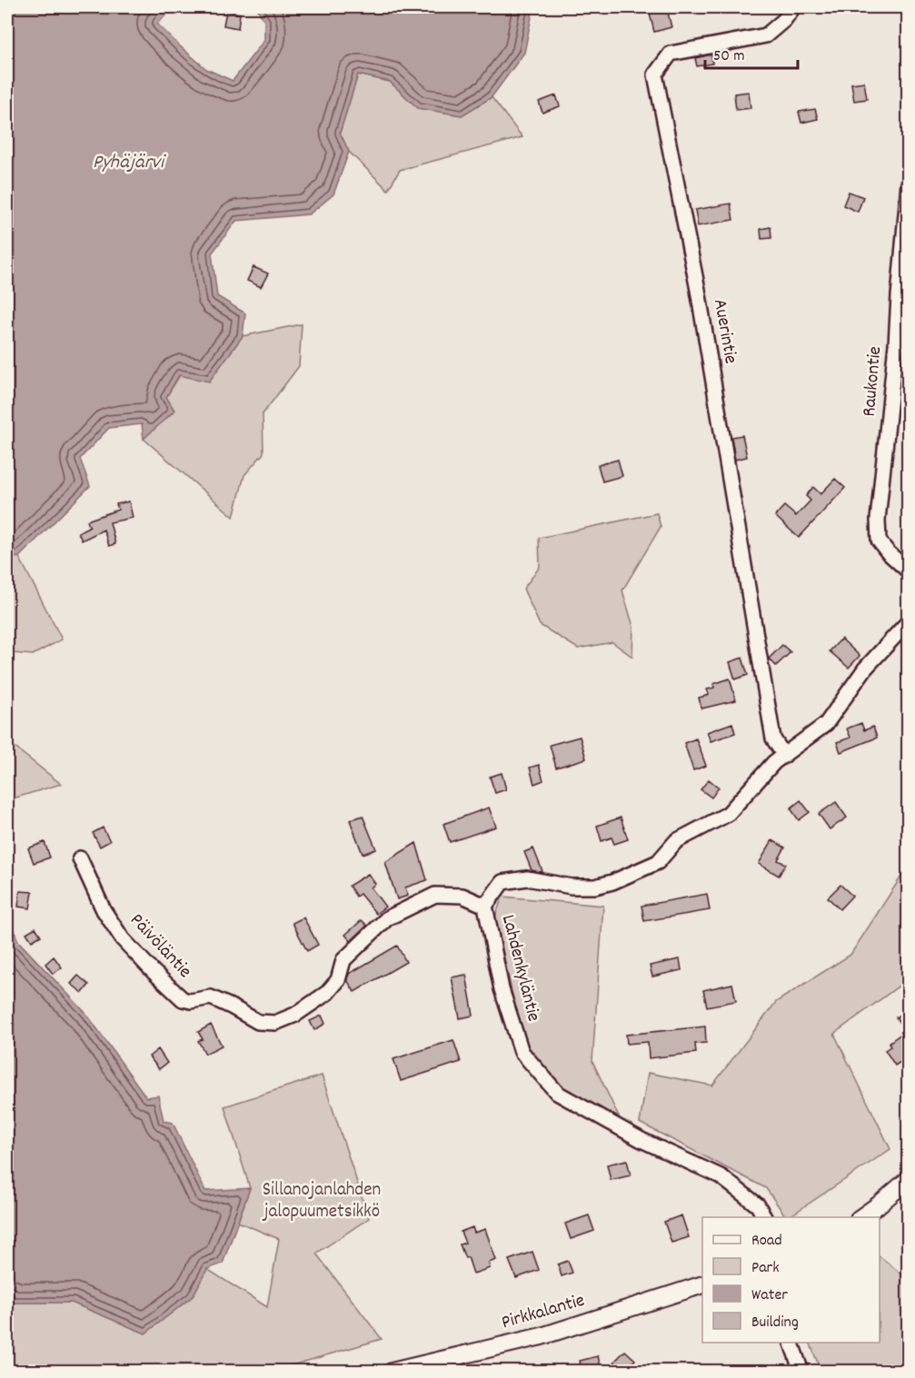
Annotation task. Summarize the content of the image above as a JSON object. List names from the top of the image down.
{
  "streets": {
    "street": [
      "Auerintie",
      "Raukontie",
      "Päivöläntie",
      "Lahdenkyläntie",
      "Pirkkalantie"
    ]
  },
  "crossings": [
    ["Auerintie", "Lahdenkyläntie"],
    ["Päivöläntie", "Lahdenkyläntie"]
  ],
  "water": ["Pyhäjärvi"],
  "parks": ["Sillanojanlahden jalopuumetsikkö"],
  "legend": [
    "Road",
    "Park",
    "Water",
    "Building"
  ],
  "scale_bar": "50 m"
}
